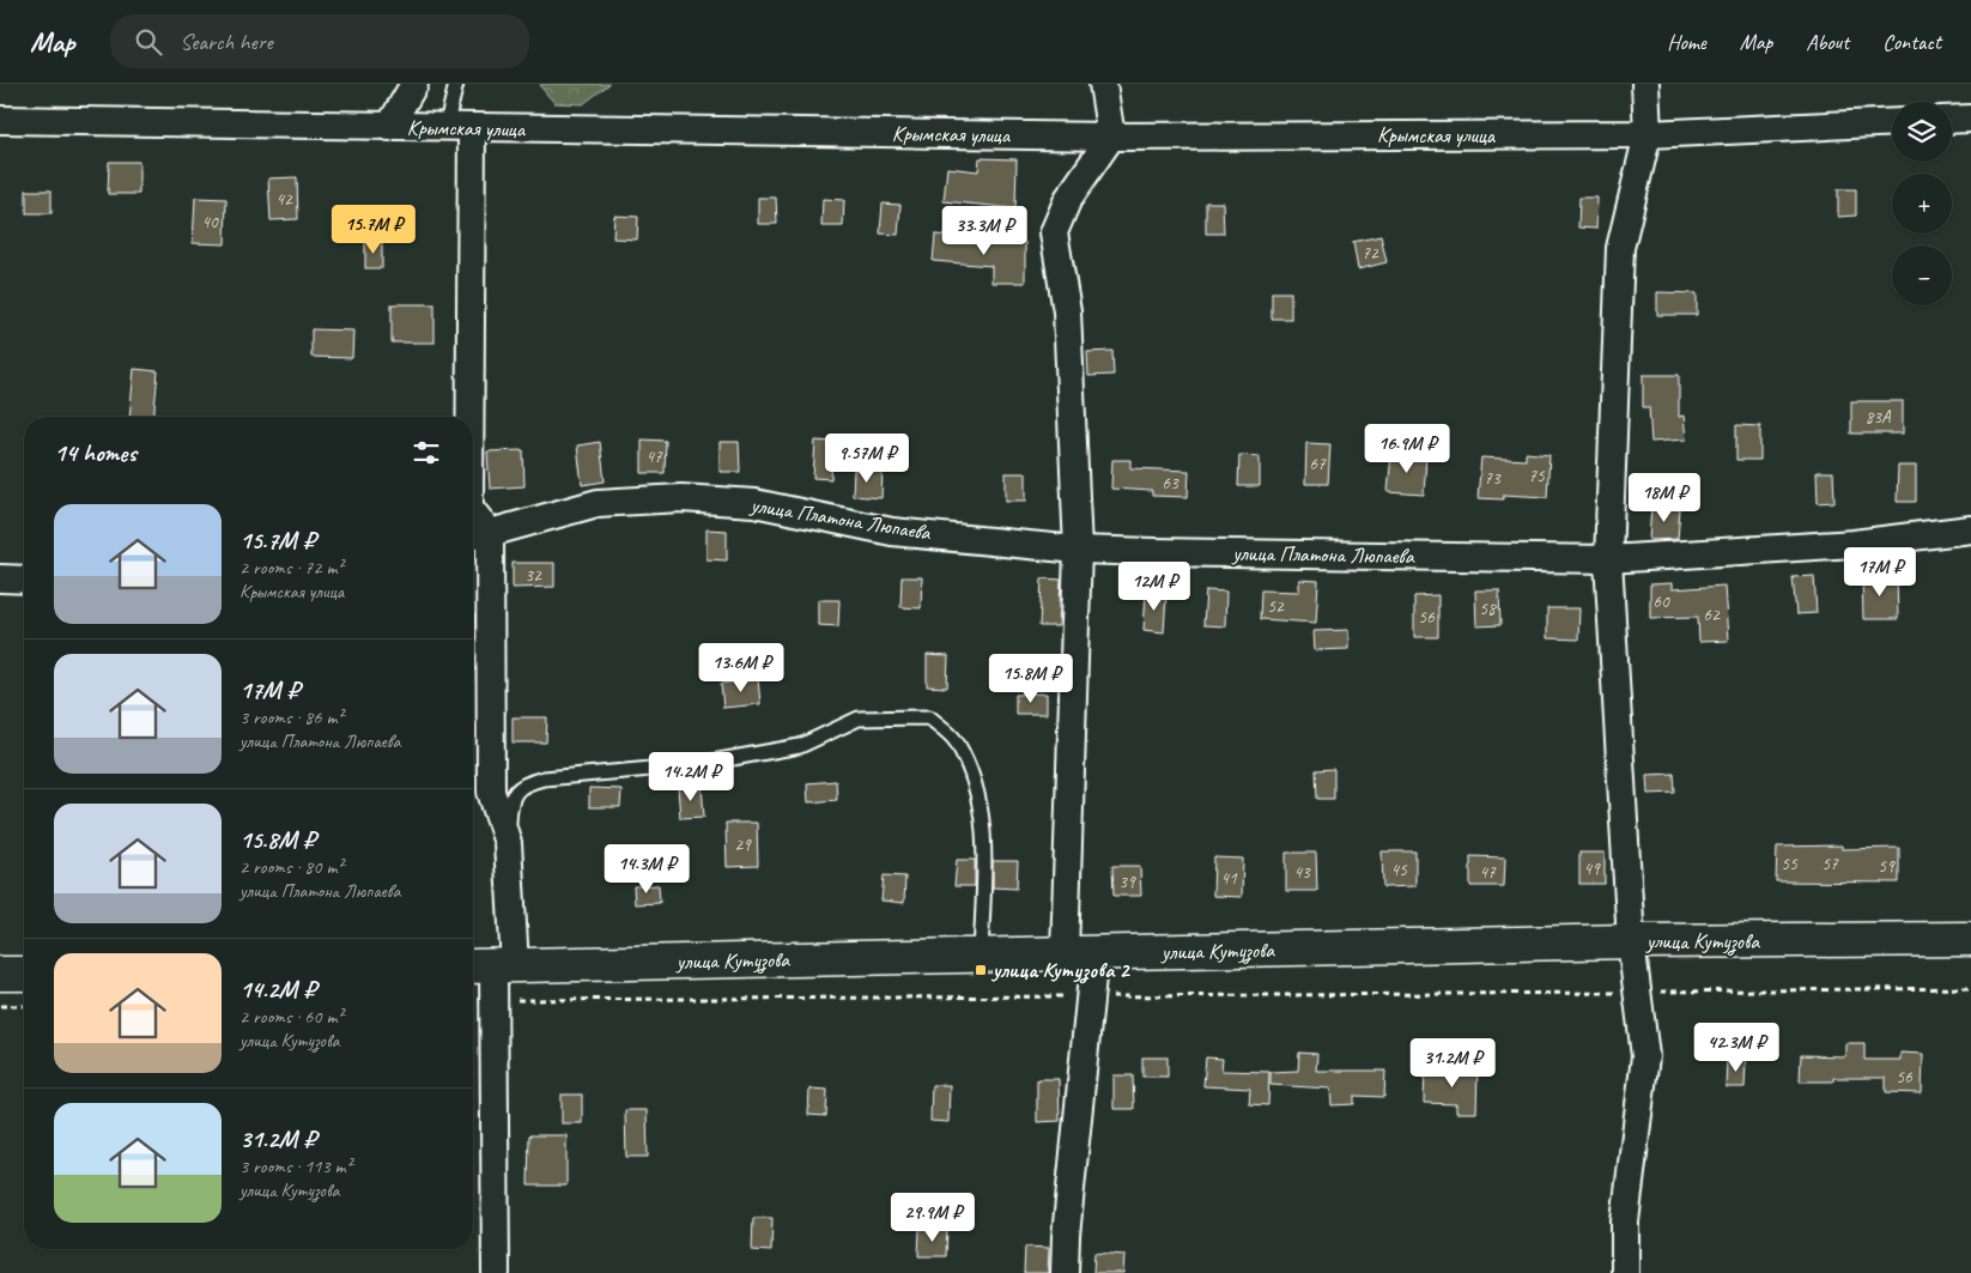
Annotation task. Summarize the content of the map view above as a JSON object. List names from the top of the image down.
{
  "streets": {
    "street": ["Крымская улица", "улица Платона Люпаева", "улица Кутузова"]
  },
  "places": {
    "transit": ["улица Кутузова 2"]
  },
  "house_numbers": [
    "42",
    "40",
    "72",
    "83А",
    "47",
    "67",
    "75",
    "73",
    "63",
    "32",
    "60",
    "52",
    "58",
    "62",
    "56",
    "29",
    "55",
    "57",
    "59",
    "49",
    "45",
    "43",
    "47",
    "41",
    "39",
    "56"
  ],
  "page": {
    "header": "Map",
    "search": "Search here",
    "nav": [
      "Home",
      "Map",
      "About",
      "Contact"
    ],
    "map_buttons": ["+", "−"],
    "price": [
      "15.7M ₽",
      "33.3M ₽",
      "16.9M ₽",
      "9.57M ₽",
      "18M ₽",
      "17M ₽",
      "12M ₽",
      "13.6M ₽",
      "15.8M ₽",
      "14.2M ₽",
      "14.3M ₽",
      "42.3M ₽",
      "31.2M ₽",
      "29.9M ₽"
    ],
    "heading": "14 homes",
    "list": [
      {
        "name": "15.7M ₽",
        "note": "2 rooms · 72 m² · Крымская улица"
      },
      {
        "name": "17M ₽",
        "note": "3 rooms · 86 m² · улица Платона Люпаева"
      },
      {
        "name": "15.8M ₽",
        "note": "2 rooms · 80 m² · улица Платона Люпаева"
      },
      {
        "name": "14.2M ₽",
        "note": "2 rooms · 60 m² · улица Кутузова"
      },
      {
        "name": "31.2M ₽",
        "note": "3 rooms · 113 m² · улица Кутузова"
      }
    ]
  }
}
